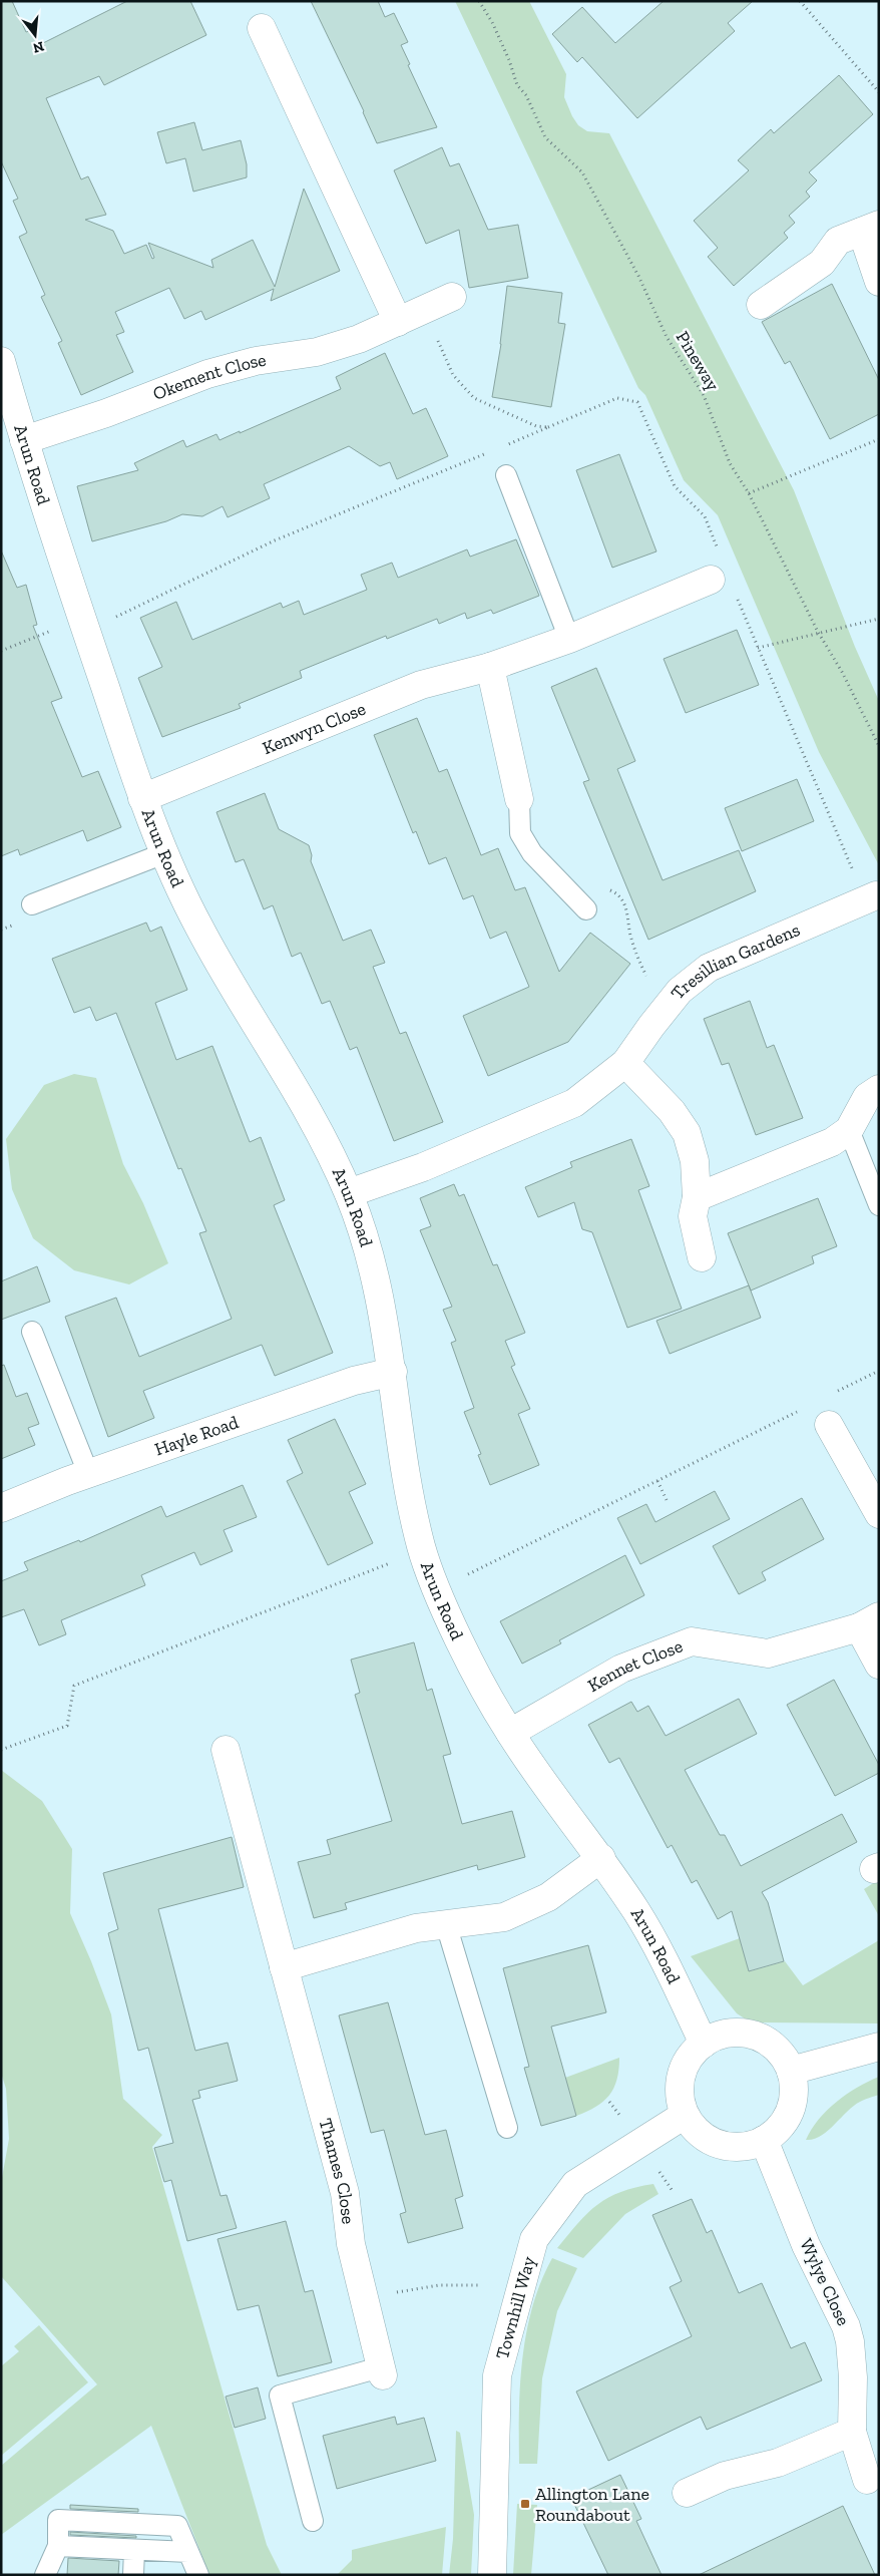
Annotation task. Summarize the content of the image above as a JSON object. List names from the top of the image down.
{
  "streets": {
    "street": [
      "Okement Close",
      "Arun Road",
      "Kenwyn Close",
      "Tresillian Gardens",
      "Hayle Road",
      "Kennet Close",
      "Thames Close",
      "Wylye Close",
      "Townhill Way"
    ],
    "path": ["Pineway"]
  },
  "crossings": [
    ["Okement Close", "Arun Road"],
    ["Arun Road", "Kenwyn Close"],
    ["Arun Road", "Tresillian Gardens"],
    ["Arun Road", "Hayle Road"],
    ["Arun Road", "Kennet Close"],
    ["Arun Road", "Wylye Close"],
    ["Arun Road", "Townhill Way"],
    ["Wylye Close", "Townhill Way"]
  ],
  "places": {
    "transit": ["Allington Lane Roundabout"]
  },
  "north": "bottom"
}
